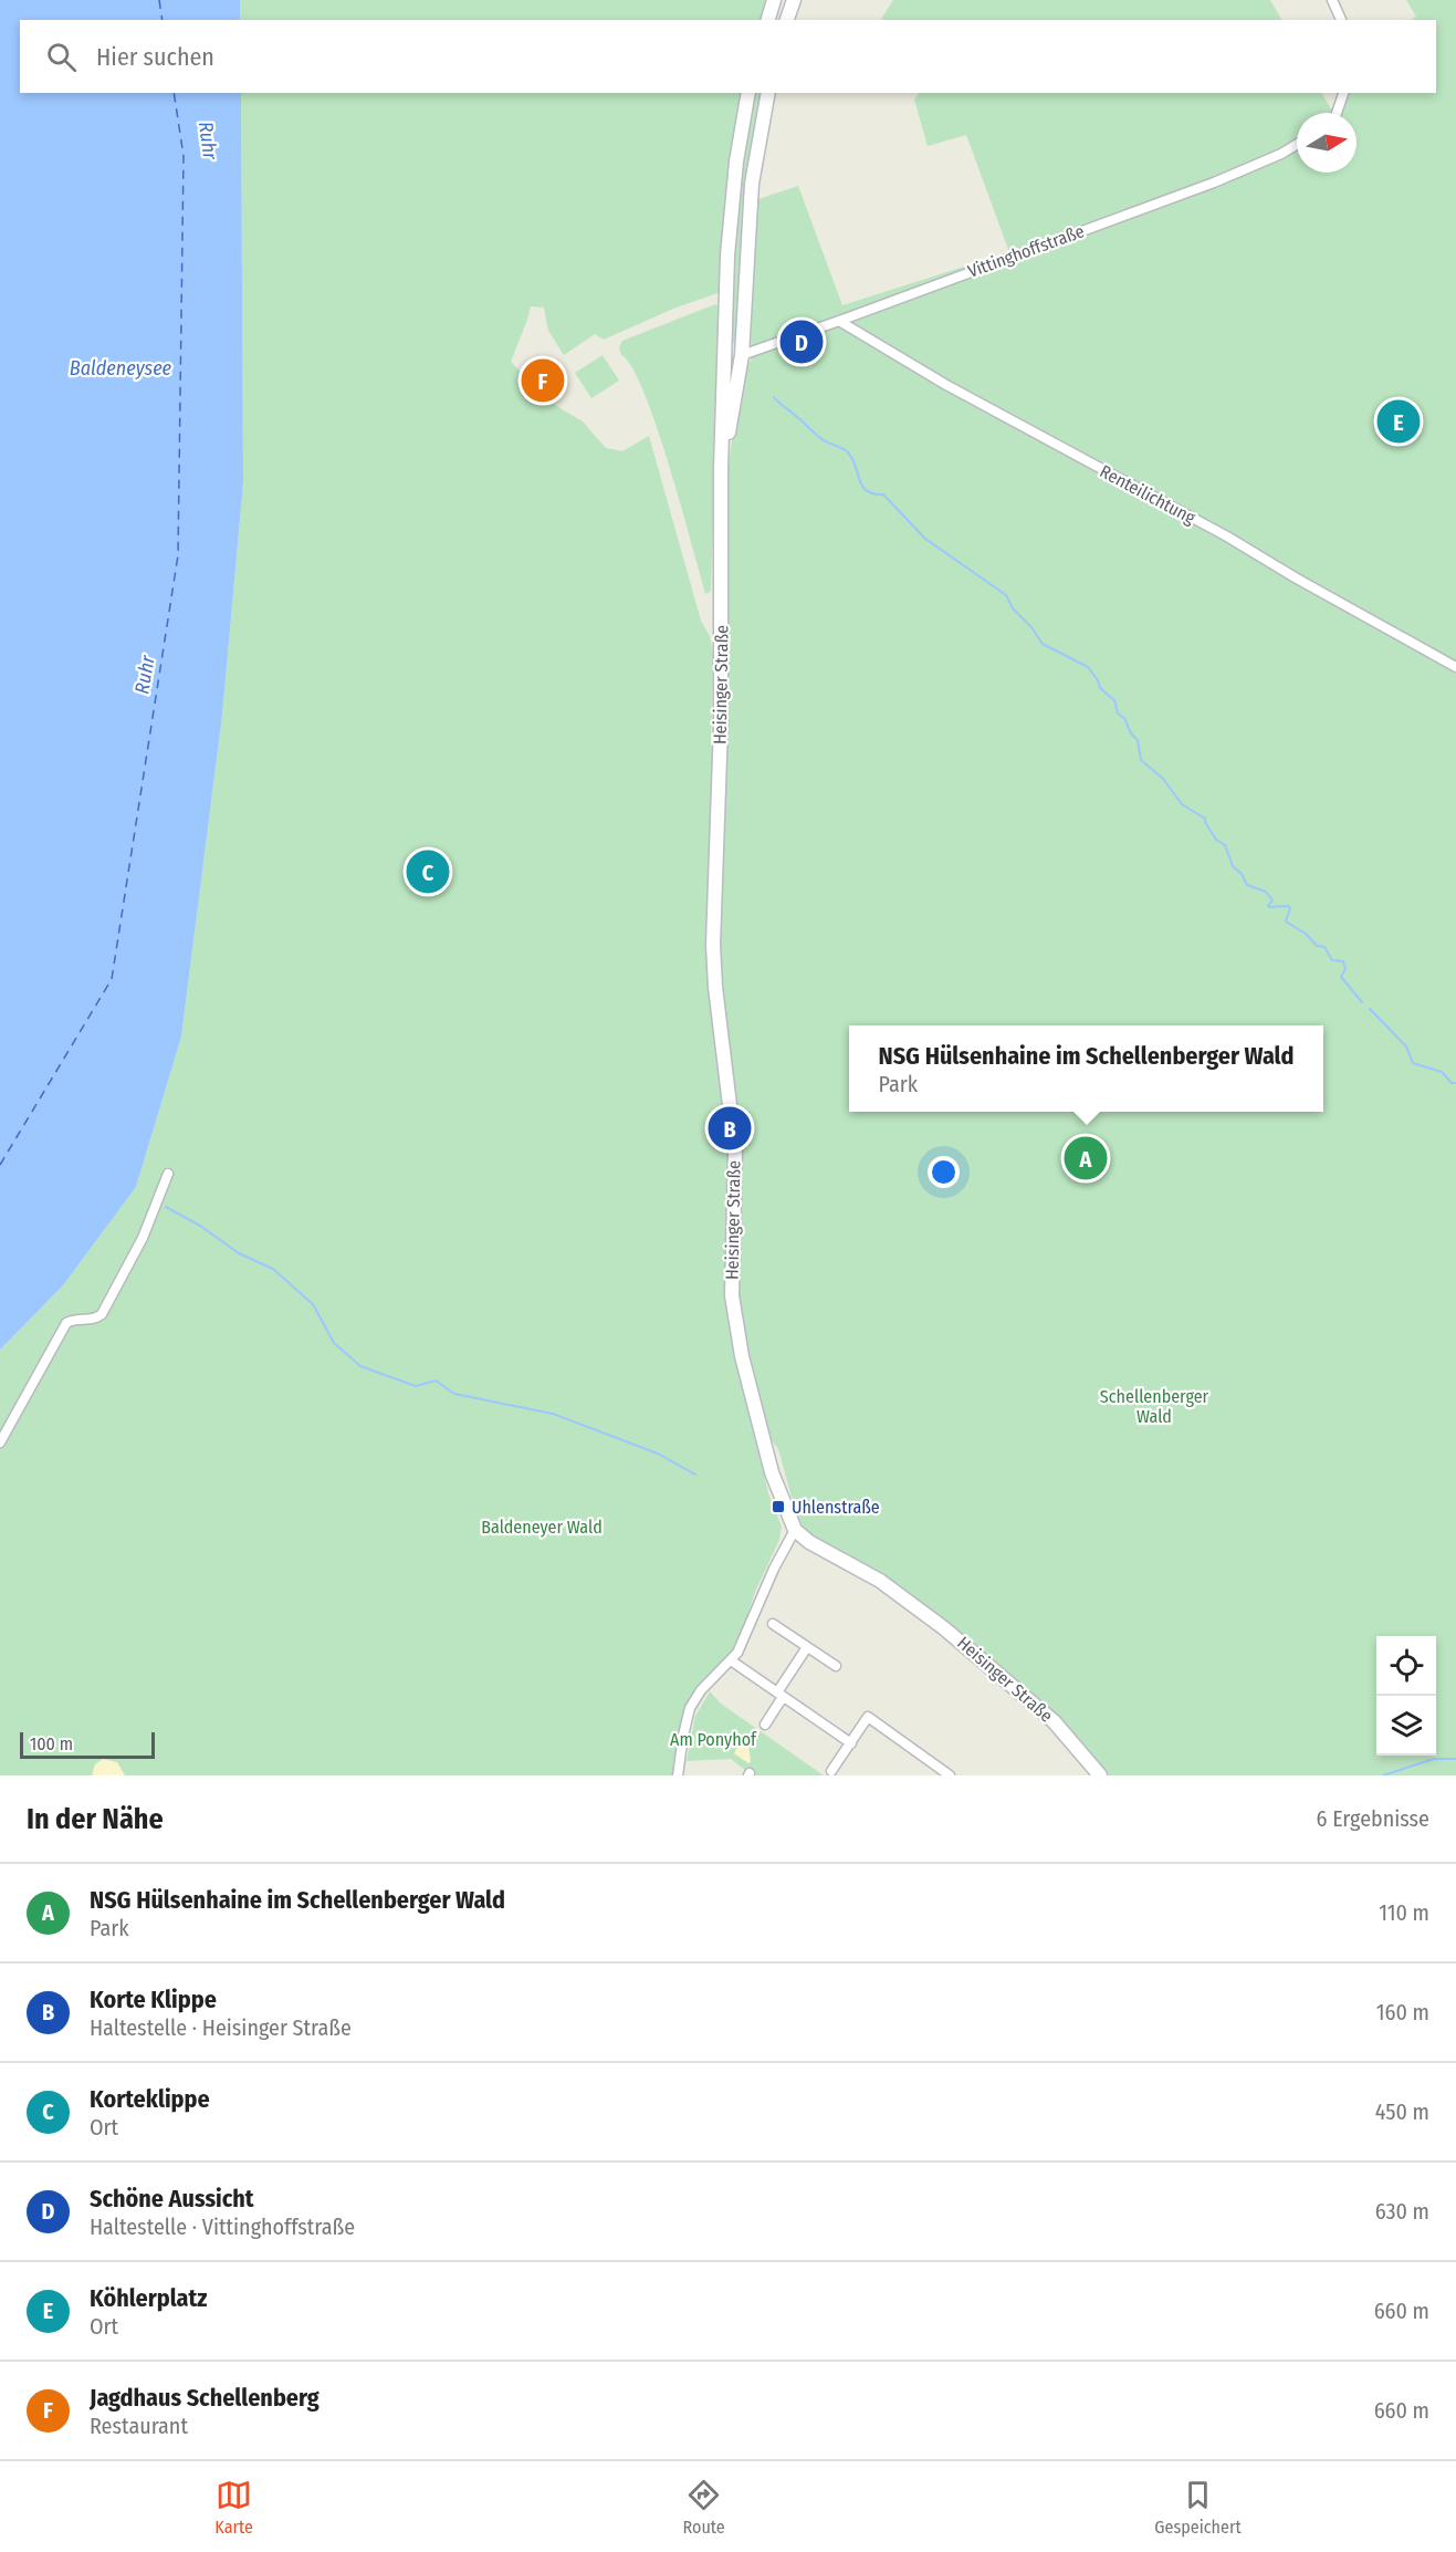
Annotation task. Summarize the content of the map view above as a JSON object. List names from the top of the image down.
{
  "streets": {
    "main road": ["Heisinger Straße"],
    "street": ["Vittinghoffstraße", "Renteilichtung"]
  },
  "crossings": [
    ["Vittinghoffstraße", "Renteilichtung"],
    ["Vittinghoffstraße", "Heisinger Straße"]
  ],
  "water": ["Ruhr", "Baldeneysee"],
  "parks": ["Schellenberger Wald", "Baldeneyer Wald", "Am Ponyhof"],
  "places": {
    "transit": ["Uhlenstraße"]
  },
  "scale_bar": "100 m",
  "north": "right",
  "page": {
    "search": "Hier suchen",
    "pins": [
      "D",
      "F",
      "E",
      "C",
      "B",
      "A"
    ],
    "popup": ["NSG Hülsenhaine im Schellenberger Wald", "Park"],
    "scale": "100 m",
    "heading": ["In der Nähe", "6 Ergebnisse"],
    "list": [
      {
        "mark": "A",
        "name": "NSG Hülsenhaine im Schellenberger Wald",
        "note": "Park",
        "value": "110 m"
      },
      {
        "mark": "B",
        "name": "Korte Klippe",
        "note": "Haltestelle · Heisinger Straße",
        "value": "160 m"
      },
      {
        "mark": "C",
        "name": "Korteklippe",
        "note": "Ort",
        "value": "450 m"
      },
      {
        "mark": "D",
        "name": "Schöne Aussicht",
        "note": "Haltestelle · Vittinghoffstraße",
        "value": "630 m"
      },
      {
        "mark": "E",
        "name": "Köhlerplatz",
        "note": "Ort",
        "value": "660 m"
      },
      {
        "mark": "F",
        "name": "Jagdhaus Schellenberg",
        "note": "Restaurant",
        "value": "660 m"
      }
    ],
    "nav": ["Karte", "Route", "Gespeichert"]
  }
}
